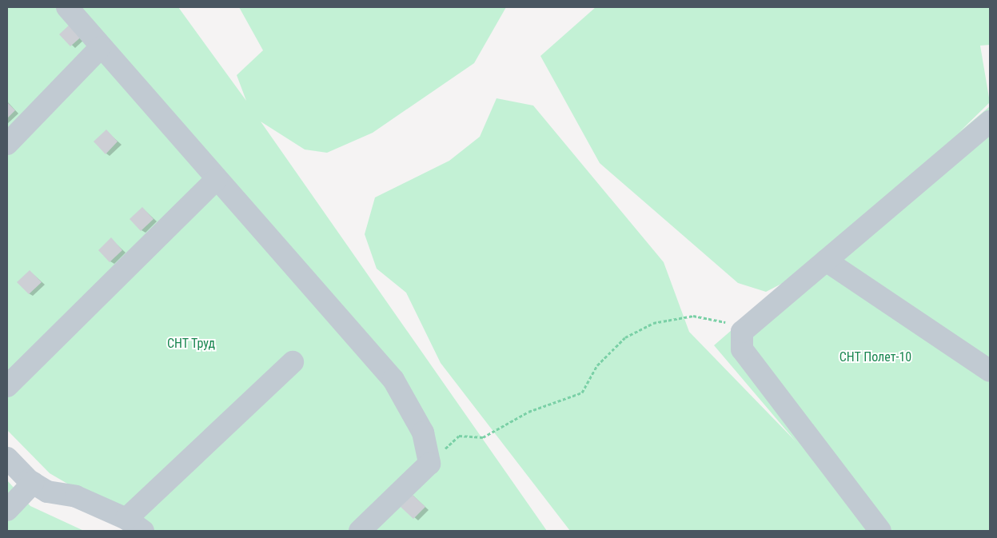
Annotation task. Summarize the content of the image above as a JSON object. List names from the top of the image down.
{
  "parks": ["СНТ Труд", "СНТ Полет-10"]
}
